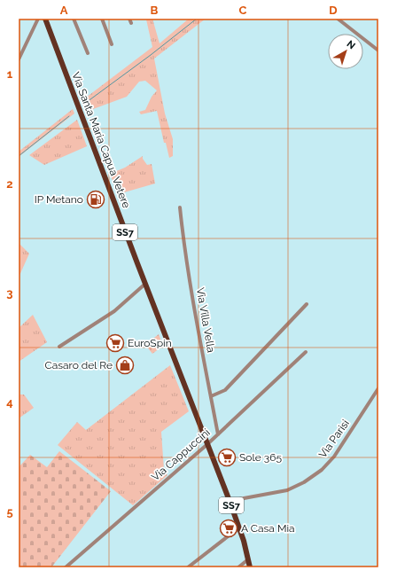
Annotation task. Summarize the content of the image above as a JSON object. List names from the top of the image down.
{
  "streets": {
    "main road": ["Via Santa Maria Capua Vetere", "SS7"],
    "street": ["Via Villa Vella", "Via Parisi", "Via Cappuccini"]
  },
  "crossings": [
    ["Via Santa Maria Capua Vetere", "Via Parisi"],
    ["Via Santa Maria Capua Vetere", "Via Cappuccini"],
    ["Via Villa Vella", "Via Cappuccini"]
  ],
  "places": {
    "fuel station": ["IP Metano"],
    "supermarket": ["EuroSpin", "Sole 365", "A Casa Mia"],
    "shop": ["Casaro del Re"]
  },
  "north": "top right",
  "grid": {
    "columns": [
      "A",
      "B",
      "C",
      "D"
    ],
    "rows": [
      "1",
      "2",
      "3",
      "4",
      "5"
    ]
  }
}
